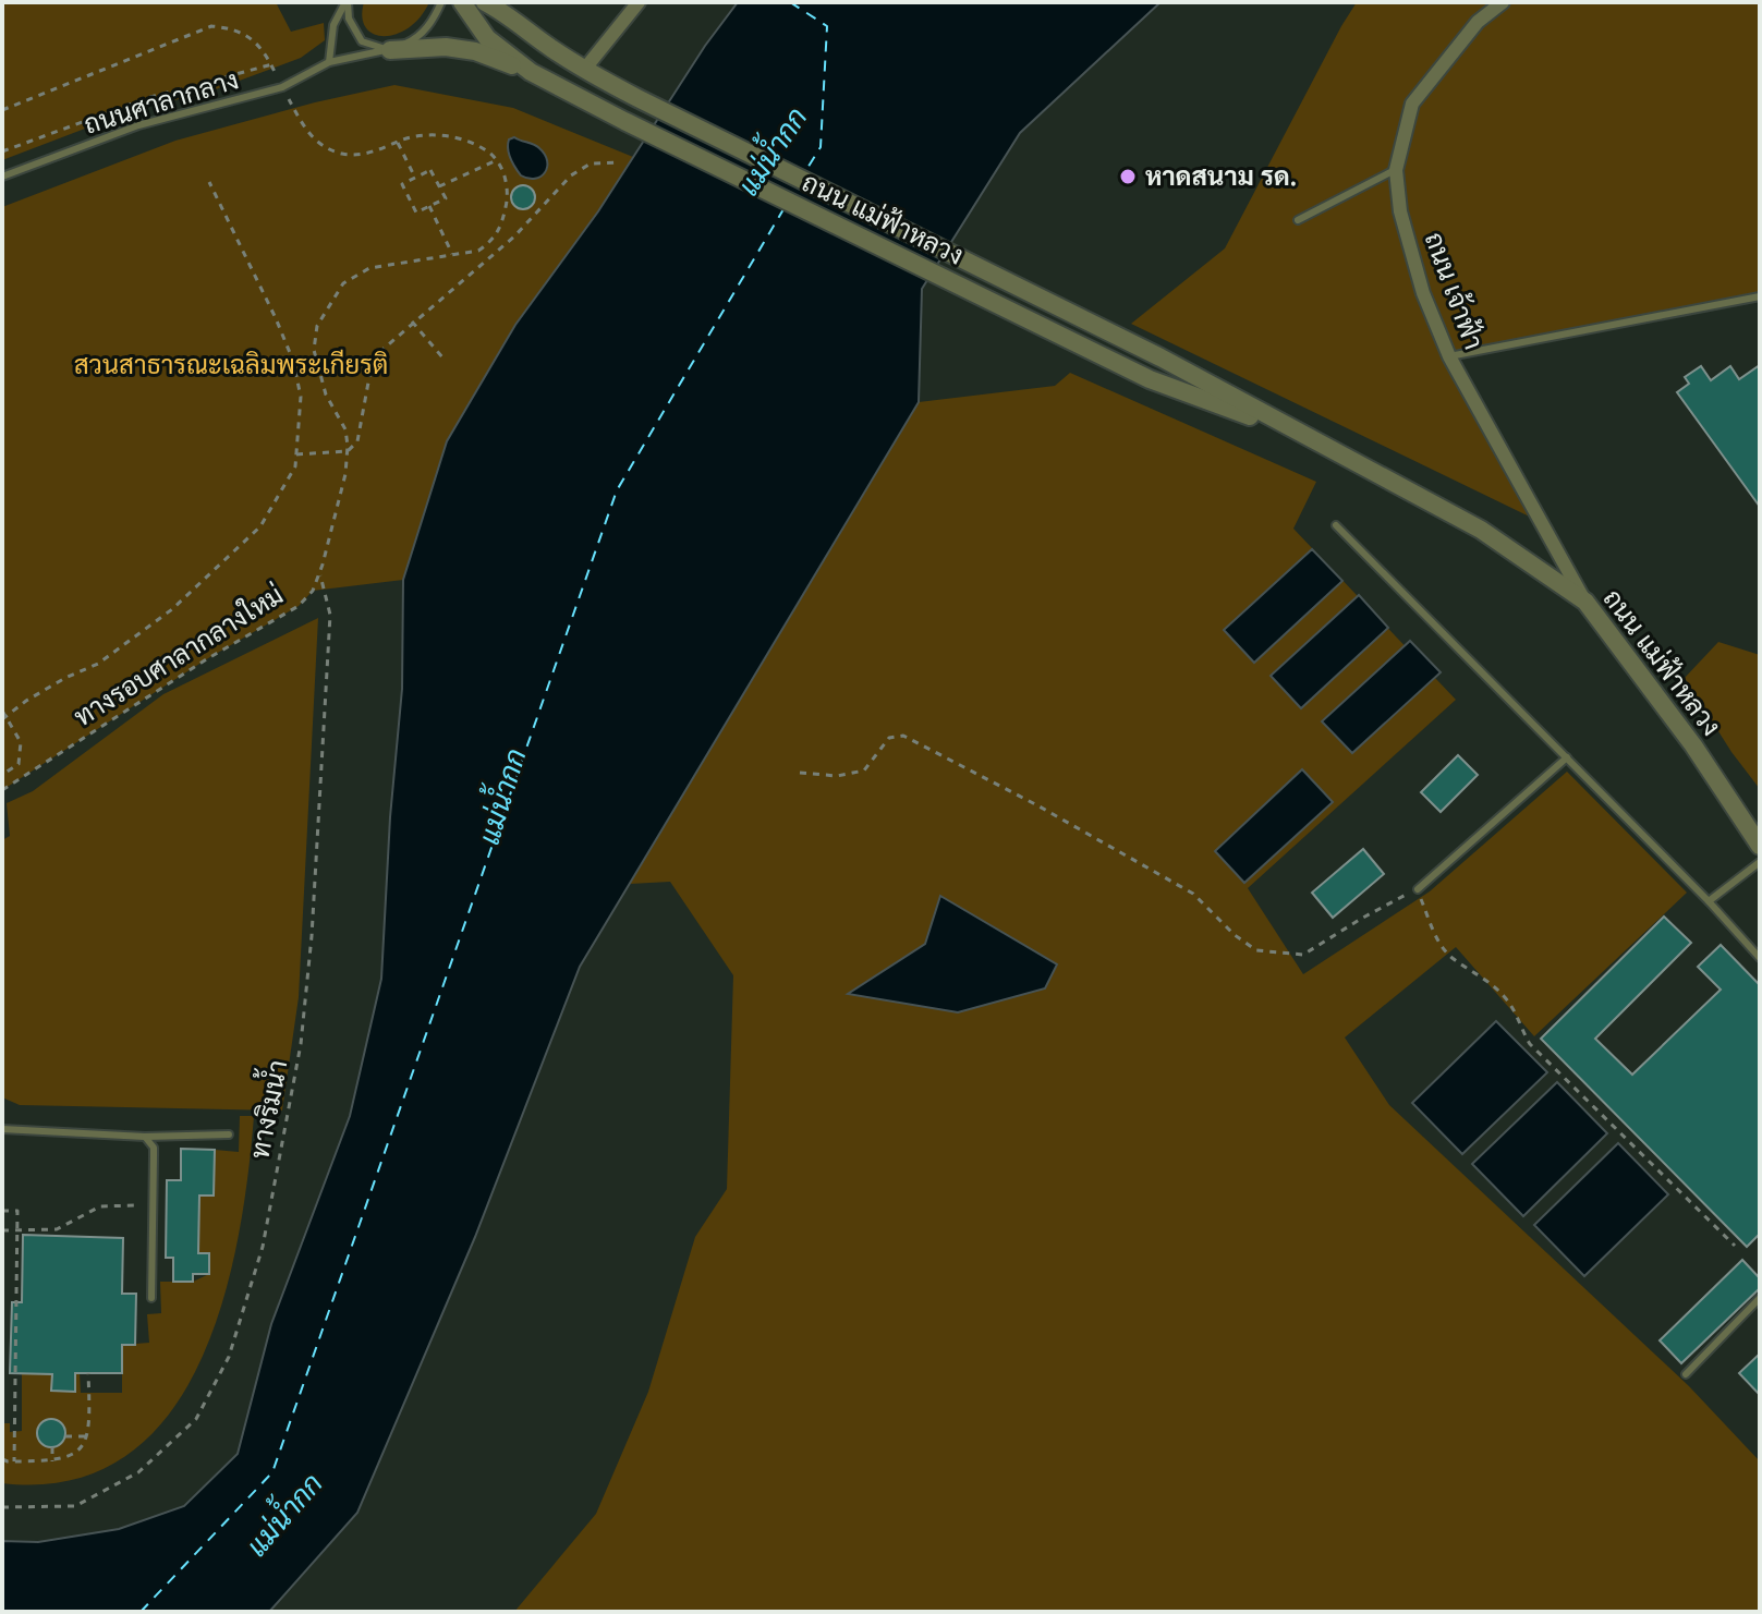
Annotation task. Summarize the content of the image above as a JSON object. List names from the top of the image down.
{
  "streets": {
    "street": ["ถนน แม่ฟ้าหลวง", "ถนน เจ้าฟ้า"],
    "lane": ["ถนนศาลากลาง"],
    "path": ["ทางรอบศาลากลางใหม่", "ทางริมน้ำ"]
  },
  "crossings": [
    ["ถนน แม่ฟ้าหลวง", "ถนน เจ้าฟ้า"],
    ["ทางรอบศาลากลางใหม่", "ทางริมน้ำ"]
  ],
  "water": ["แม่น้ำกก"],
  "parks": ["สวนสาธารณะเฉลิมพระเกียรติ"],
  "places": ["หาดสนาม รด."]
}
